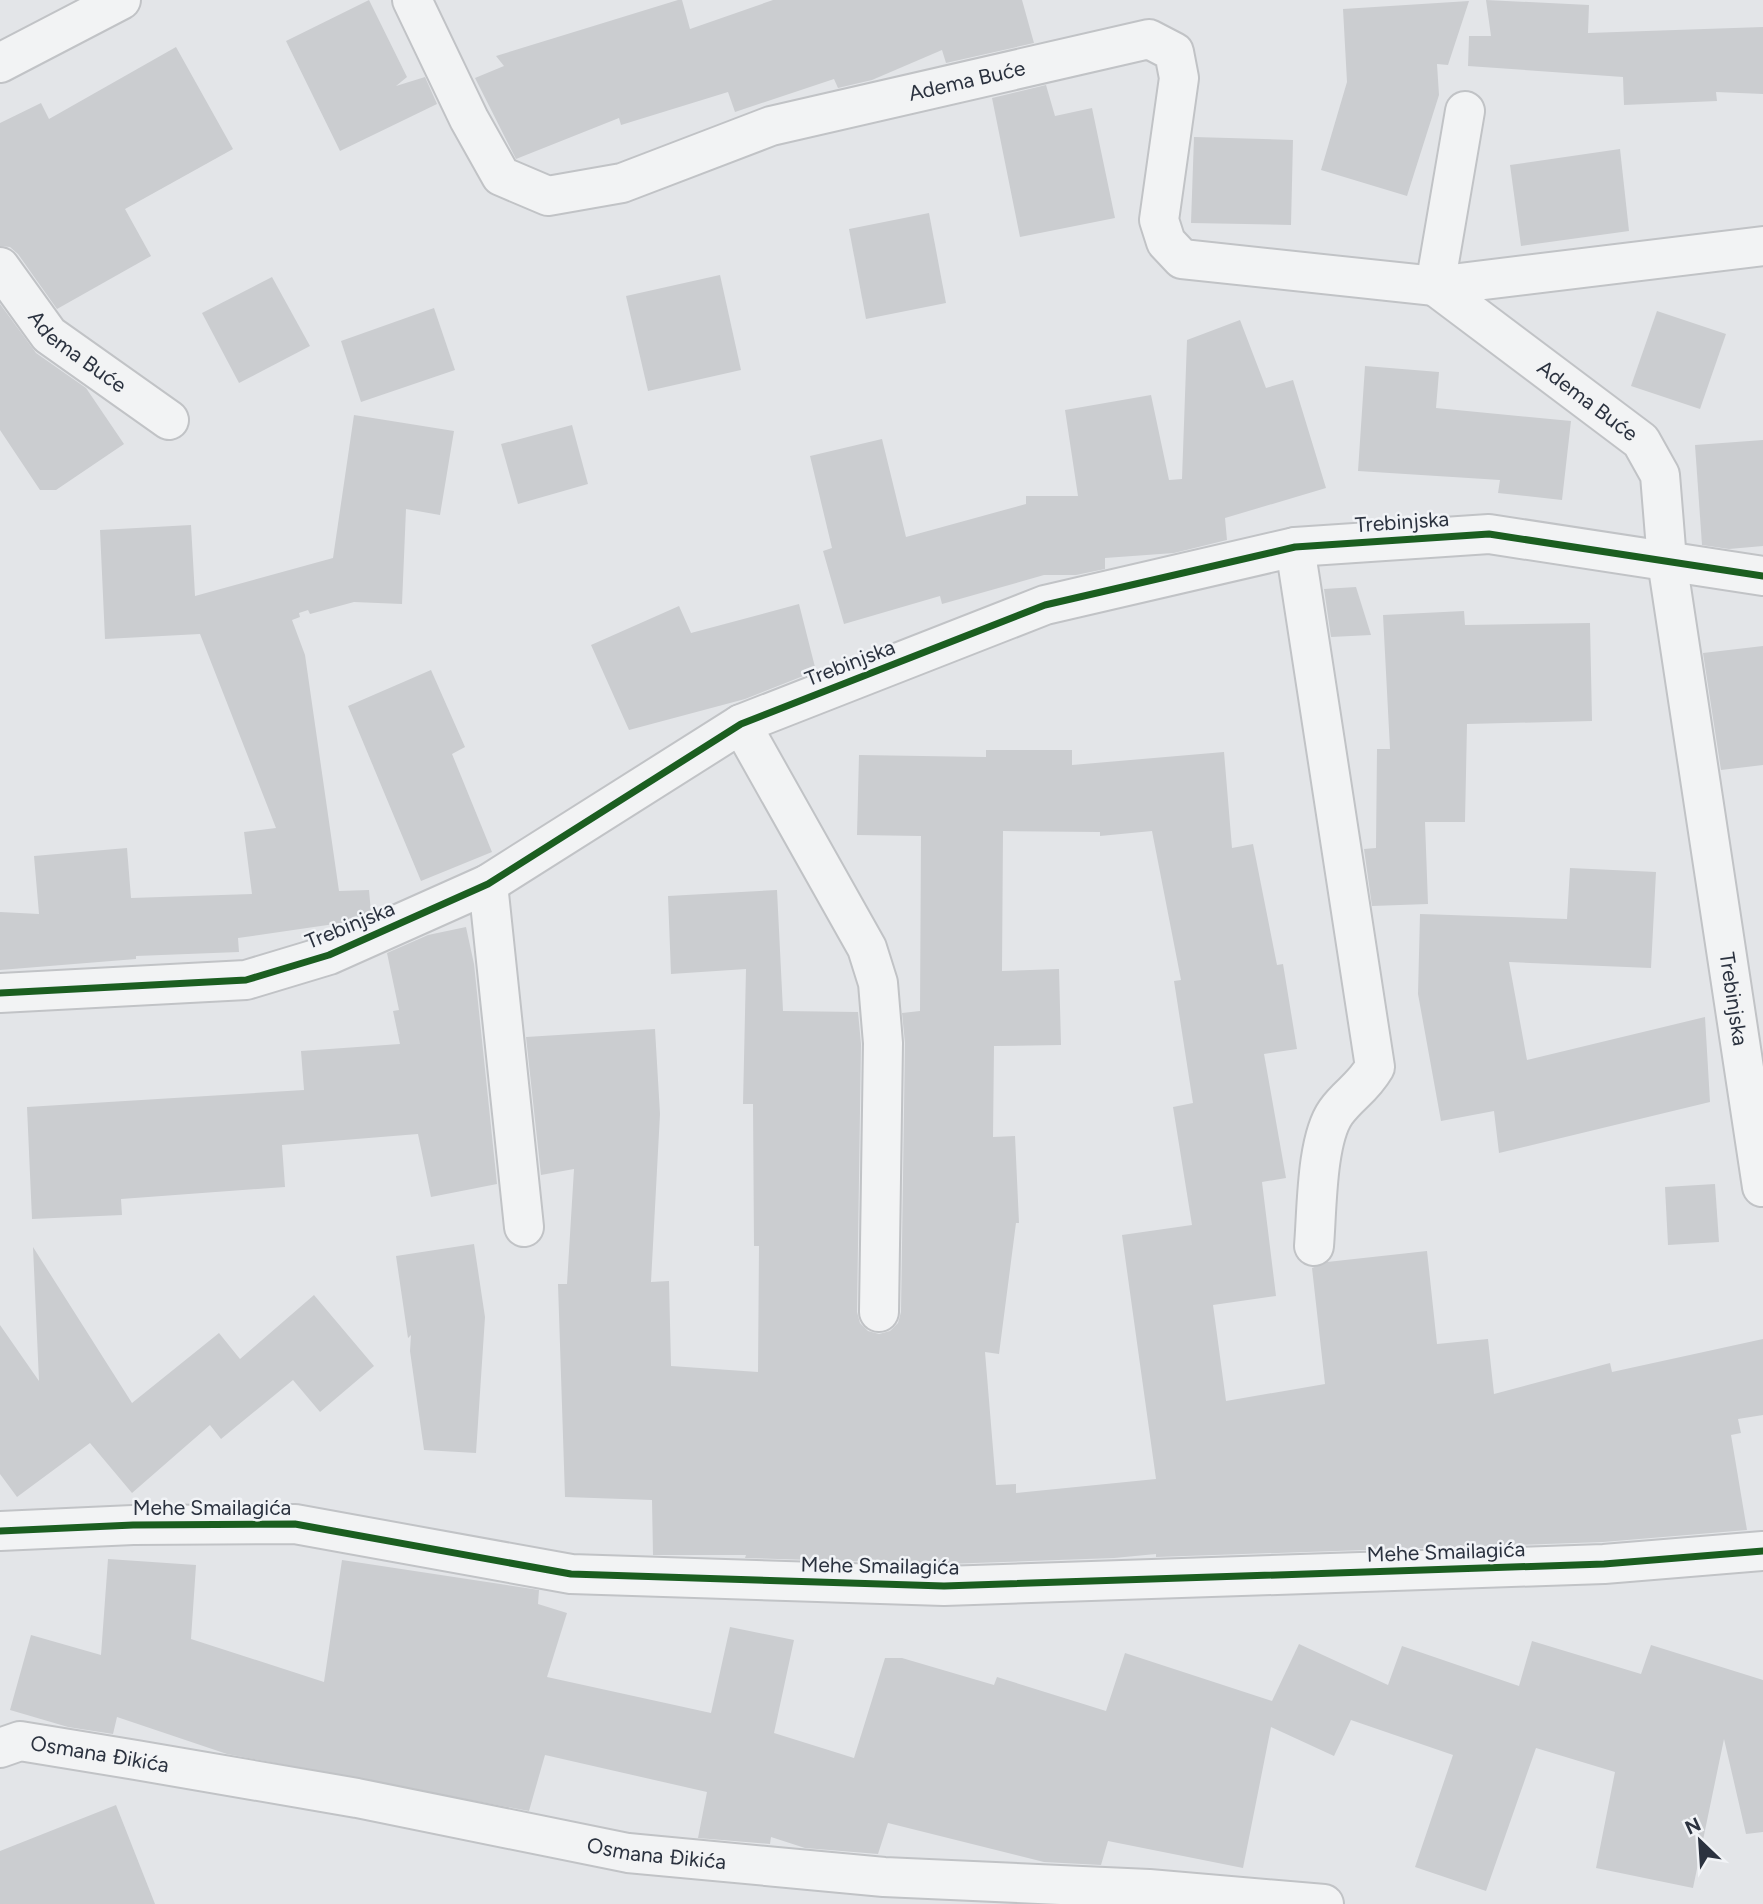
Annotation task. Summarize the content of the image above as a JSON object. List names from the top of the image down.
{
  "streets": {
    "street": [
      "Adema Buće",
      "Trebinjska",
      "Mehe Smailagića",
      "Osmana Đikića"
    ]
  },
  "crossings": [
    ["Adema Buće", "Trebinjska"]
  ],
  "north": "top left"
}
